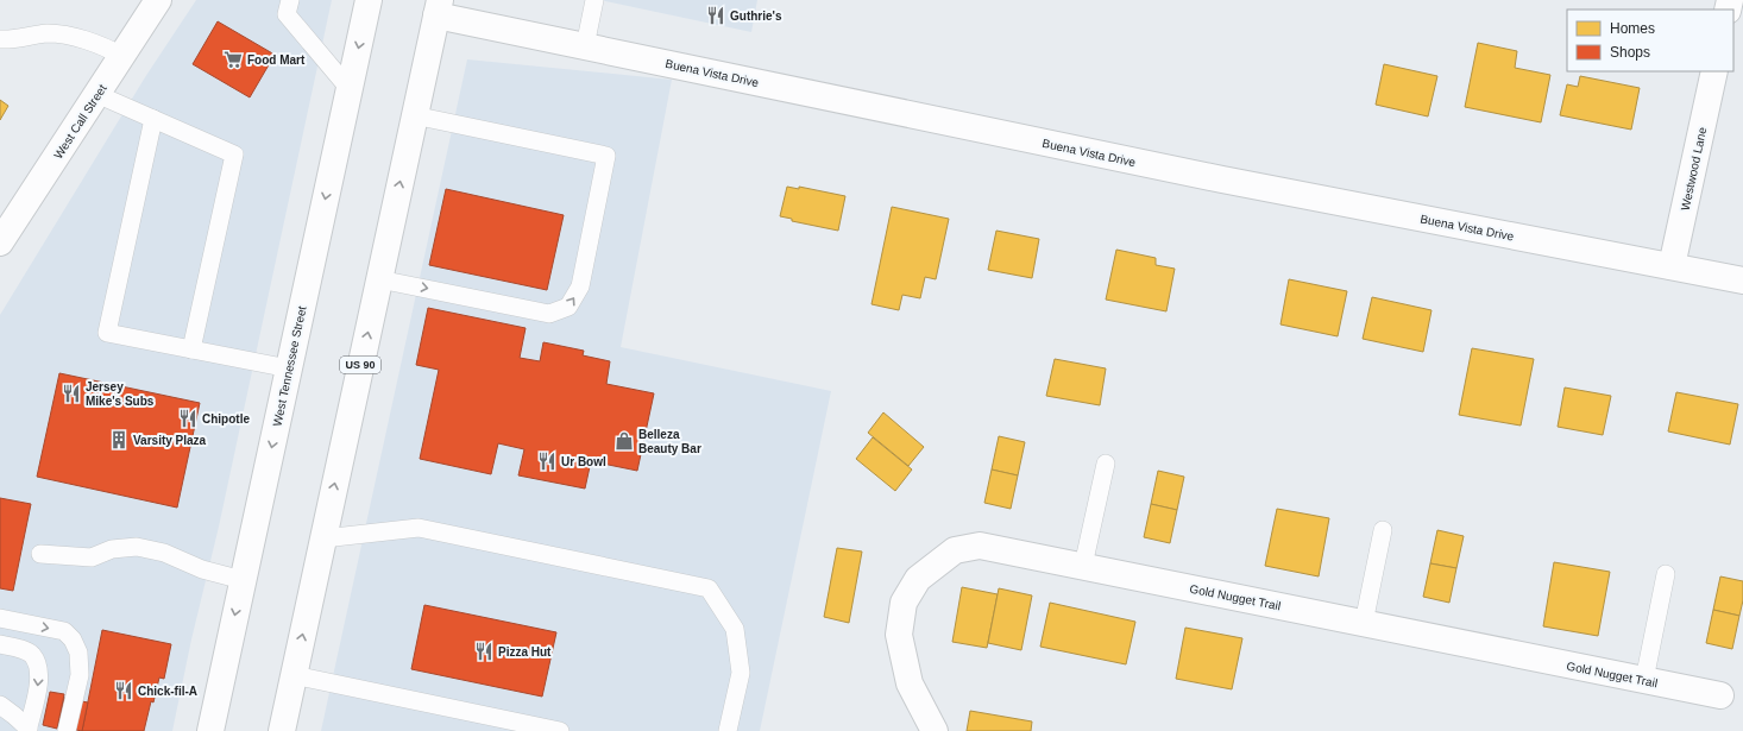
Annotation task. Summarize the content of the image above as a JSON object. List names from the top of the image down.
{
  "streets": {
    "street": [
      "Buena Vista Drive",
      "West Call Street",
      "Westwood Lane",
      "US 90",
      "West Tennessee Street",
      "Gold Nugget Trail"
    ]
  },
  "crossings": [
    ["Buena Vista Drive", "Westwood Lane"],
    ["Buena Vista Drive", "US 90"]
  ],
  "places": {
    "restaurant": [
      "Guthrie's",
      "Jersey Mike's Subs",
      "Chipotle",
      "Ur Bowl",
      "Pizza Hut",
      "Chick-fil-A"
    ],
    "supermarket": ["Food Mart"],
    "building": ["Varsity Plaza"],
    "shop": ["Belleza Beauty Bar"]
  },
  "legend": ["Homes", "Shops"]
}
